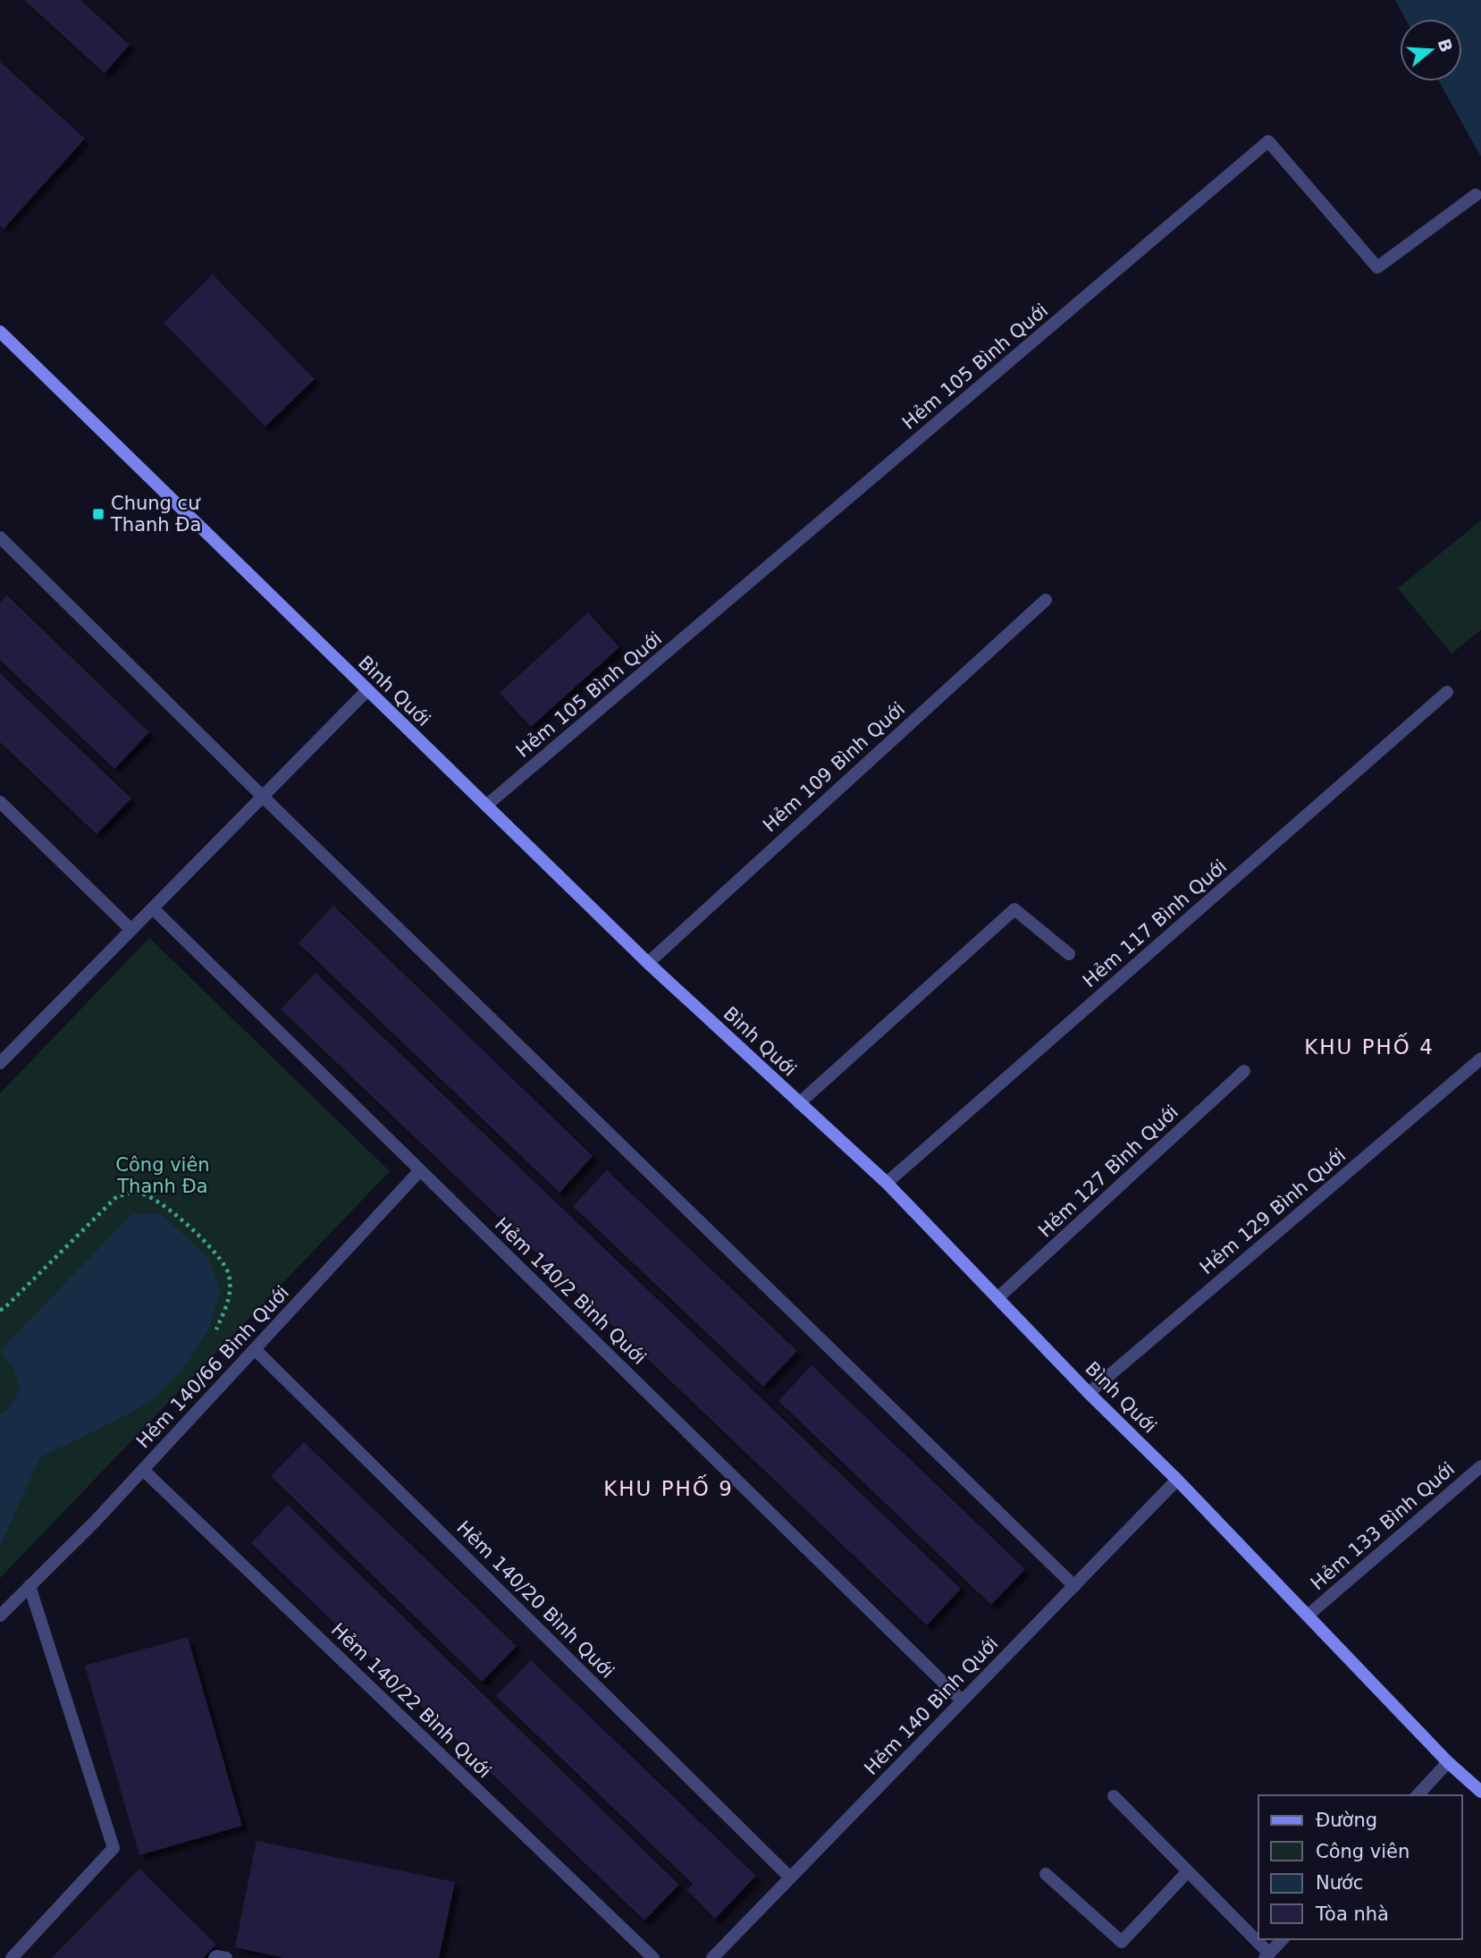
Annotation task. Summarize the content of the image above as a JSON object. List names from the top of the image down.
{
  "streets": {
    "main road": ["Bình Quới"],
    "street": [
      "Hẻm 105 Bình Quới",
      "Hẻm 109 Bình Quới",
      "Hẻm 117 Bình Quới",
      "Hẻm 127 Bình Quới",
      "Hẻm 129 Bình Quới",
      "Hẻm 140/2 Bình Quới",
      "Hẻm 140/66 Bình Quới",
      "Hẻm 133 Bình Quới",
      "Hẻm 140/20 Bình Quới",
      "Hẻm 140/22 Bình Quới",
      "Hẻm 140 Bình Quới"
    ]
  },
  "crossings": [
    ["Hẻm 105 Bình Quới", "Bình Quới"],
    ["Bình Quới", "Hẻm 109 Bình Quới"],
    ["Bình Quới", "Hẻm 117 Bình Quới"],
    ["Bình Quới", "Hẻm 127 Bình Quới"],
    ["Bình Quới", "Hẻm 129 Bình Quới"],
    ["Bình Quới", "Hẻm 133 Bình Quới"],
    ["Bình Quới", "Hẻm 140 Bình Quới"],
    ["Hẻm 140/2 Bình Quới", "Hẻm 140/66 Bình Quới"],
    ["Hẻm 140/2 Bình Quới", "Hẻm 140 Bình Quới"],
    ["Hẻm 140/66 Bình Quới", "Hẻm 140/20 Bình Quới"],
    ["Hẻm 140/66 Bình Quới", "Hẻm 140/22 Bình Quới"],
    ["Hẻm 140/20 Bình Quới", "Hẻm 140 Bình Quới"]
  ],
  "districts": ["KHU PHỐ 4", "KHU PHỐ 9"],
  "parks": ["Công viên Thanh Đa"],
  "places": {
    "transit": ["Chung cư Thanh Đa"]
  },
  "legend": [
    "Đường",
    "Công viên",
    "Nước",
    "Tòa nhà"
  ],
  "north": "right"
}
